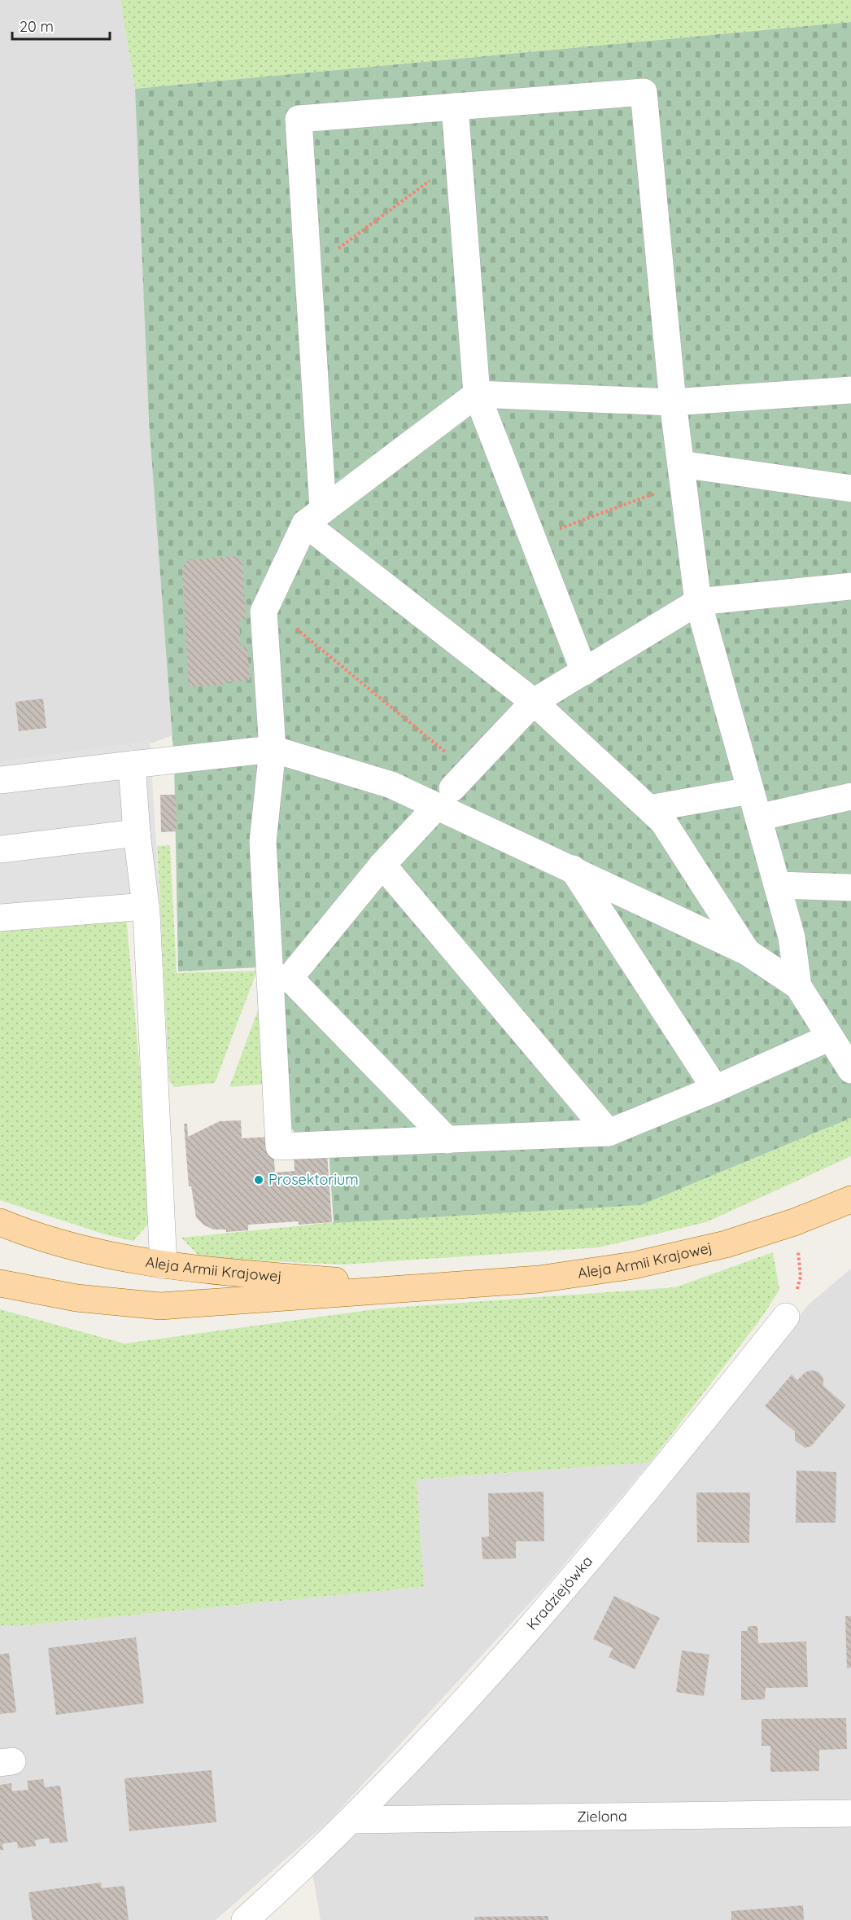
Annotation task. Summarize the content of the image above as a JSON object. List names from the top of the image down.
{
  "streets": {
    "main road": ["Aleja Armii Krajowej"],
    "street": ["Kradziejówka", "Zielona"]
  },
  "crossings": [
    ["Kradziejówka", "Zielona"]
  ],
  "places": ["Prosektorium"],
  "scale_bar": "20 m"
}
